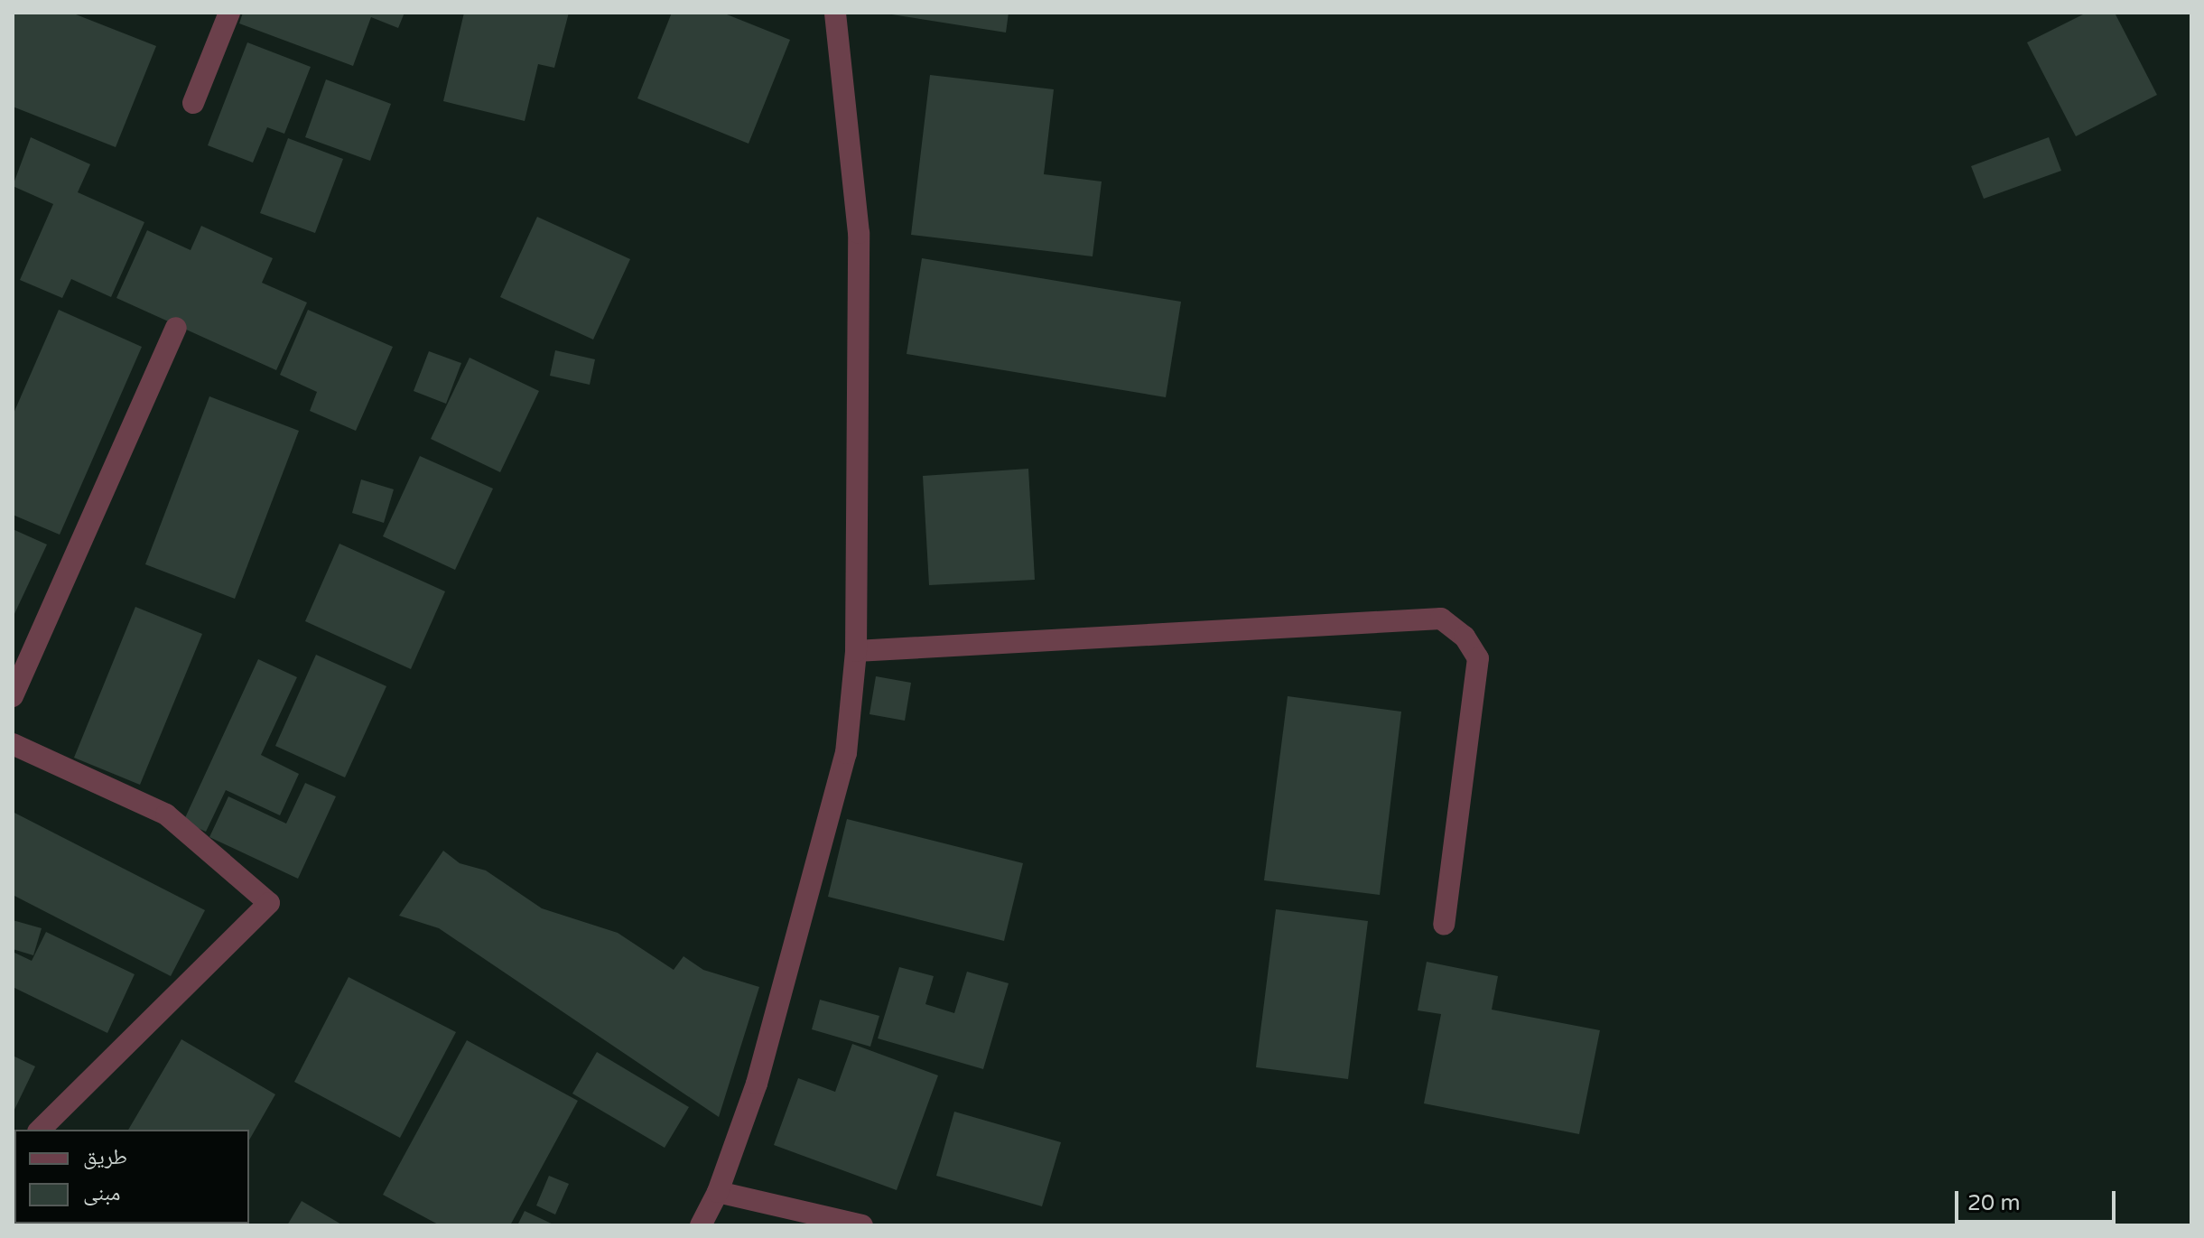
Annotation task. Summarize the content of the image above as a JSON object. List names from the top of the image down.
{
  "legend": ["طريق", "مبنى"],
  "scale_bar": "20 m"
}
